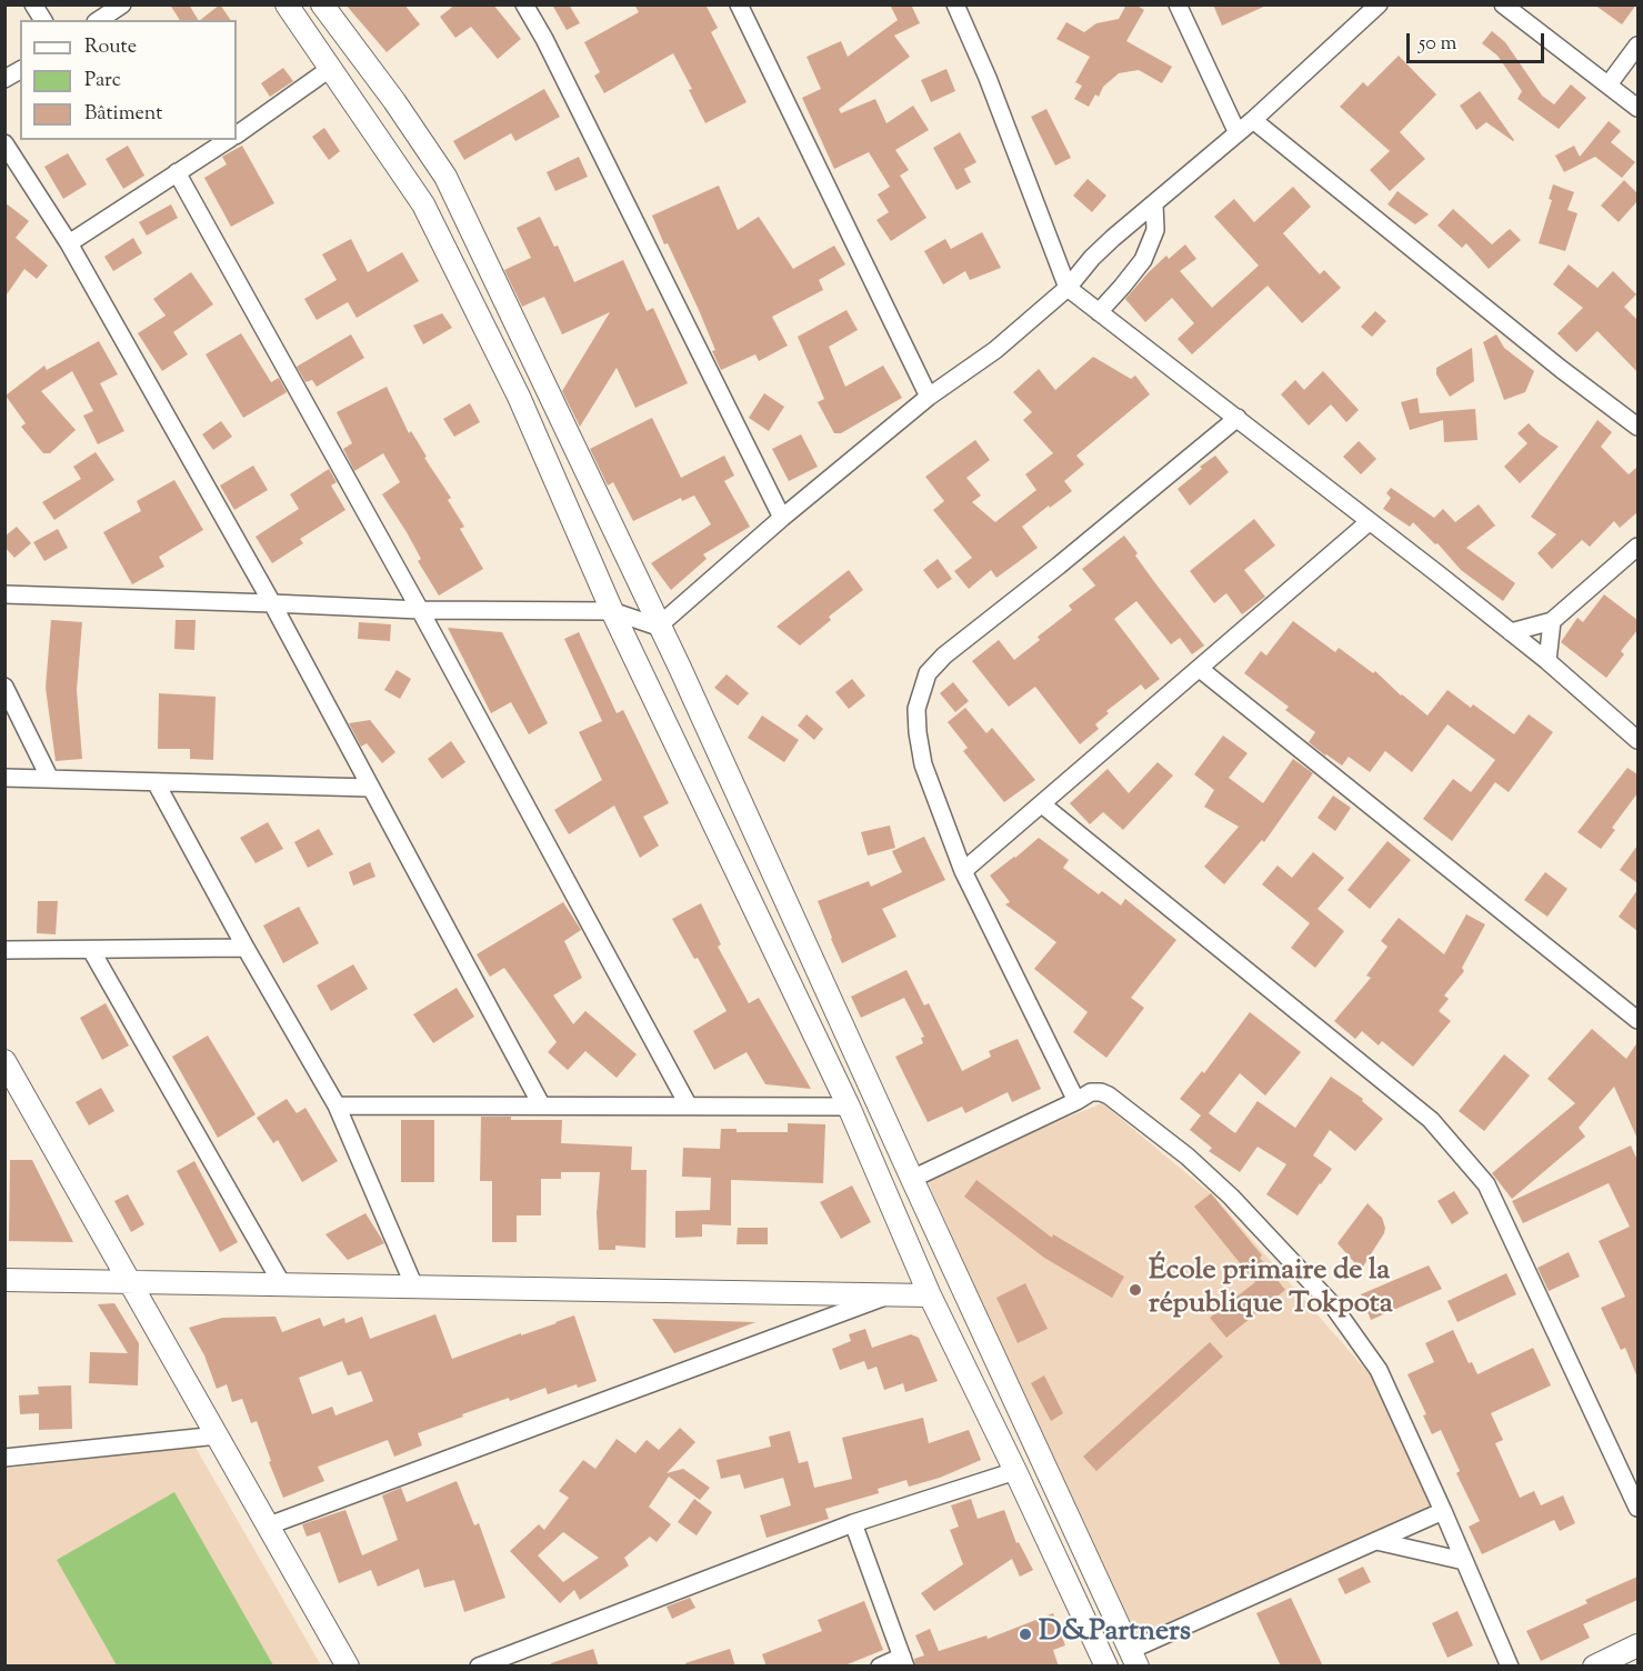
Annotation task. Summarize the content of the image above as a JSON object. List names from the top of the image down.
{
  "places": ["École primaire de la république Tokpota", "D&Partners"],
  "legend": ["Route", "Parc", "Bâtiment"],
  "scale_bar": "50 m"
}
